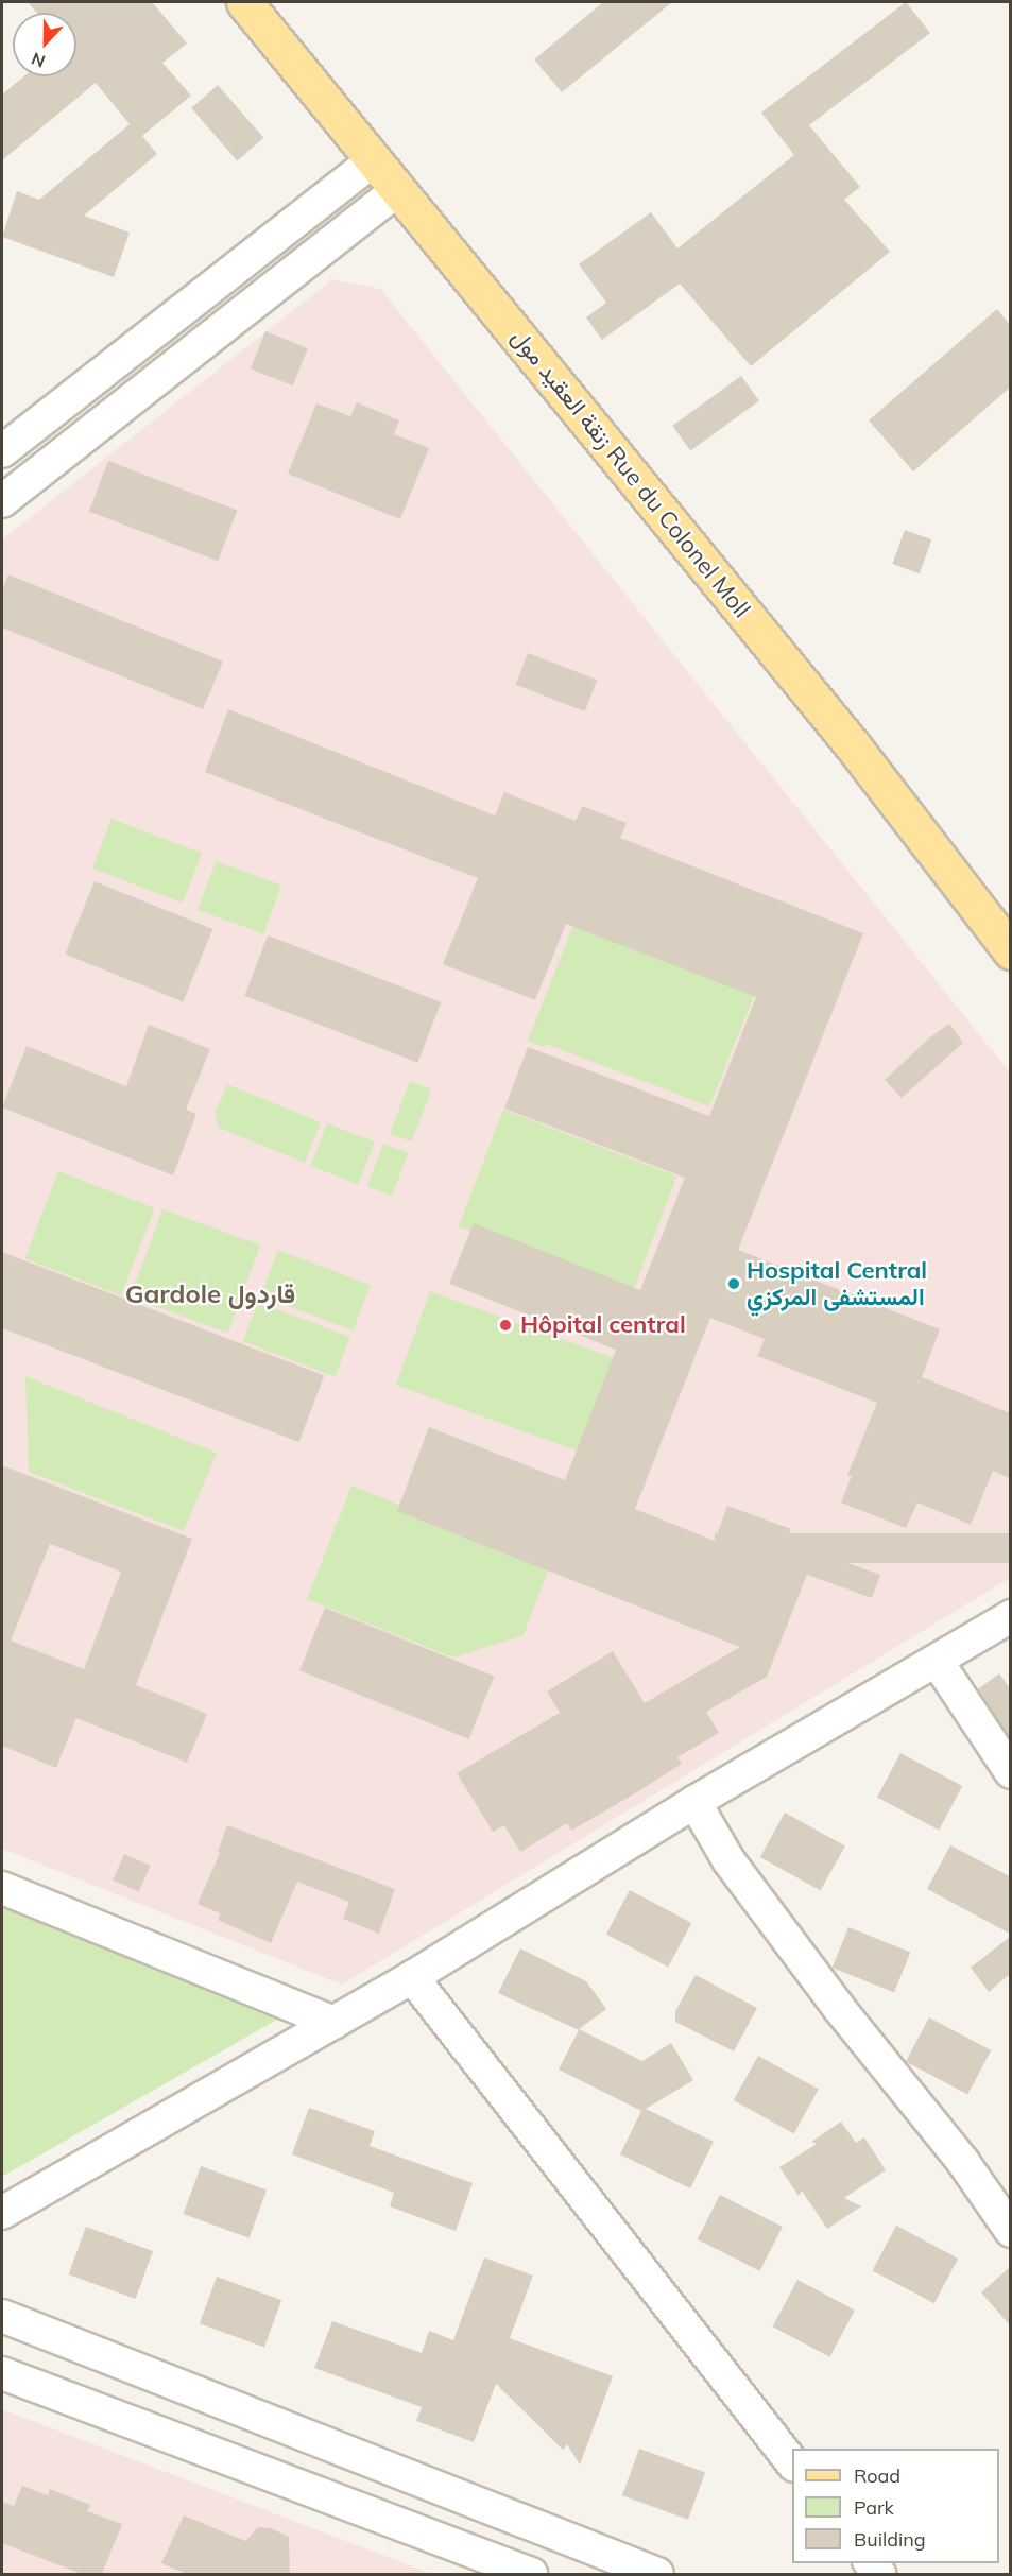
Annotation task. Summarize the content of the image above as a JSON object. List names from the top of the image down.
{
  "streets": {
    "main road": ["زنقة العقيد مول Rue du Colonel Moll"]
  },
  "districts": ["Gardole قاردول"],
  "places": ["Hospital Central المستشفى المركزي", "Hôpital central"],
  "legend": ["Road", "Park", "Building"],
  "north": "bottom"
}
